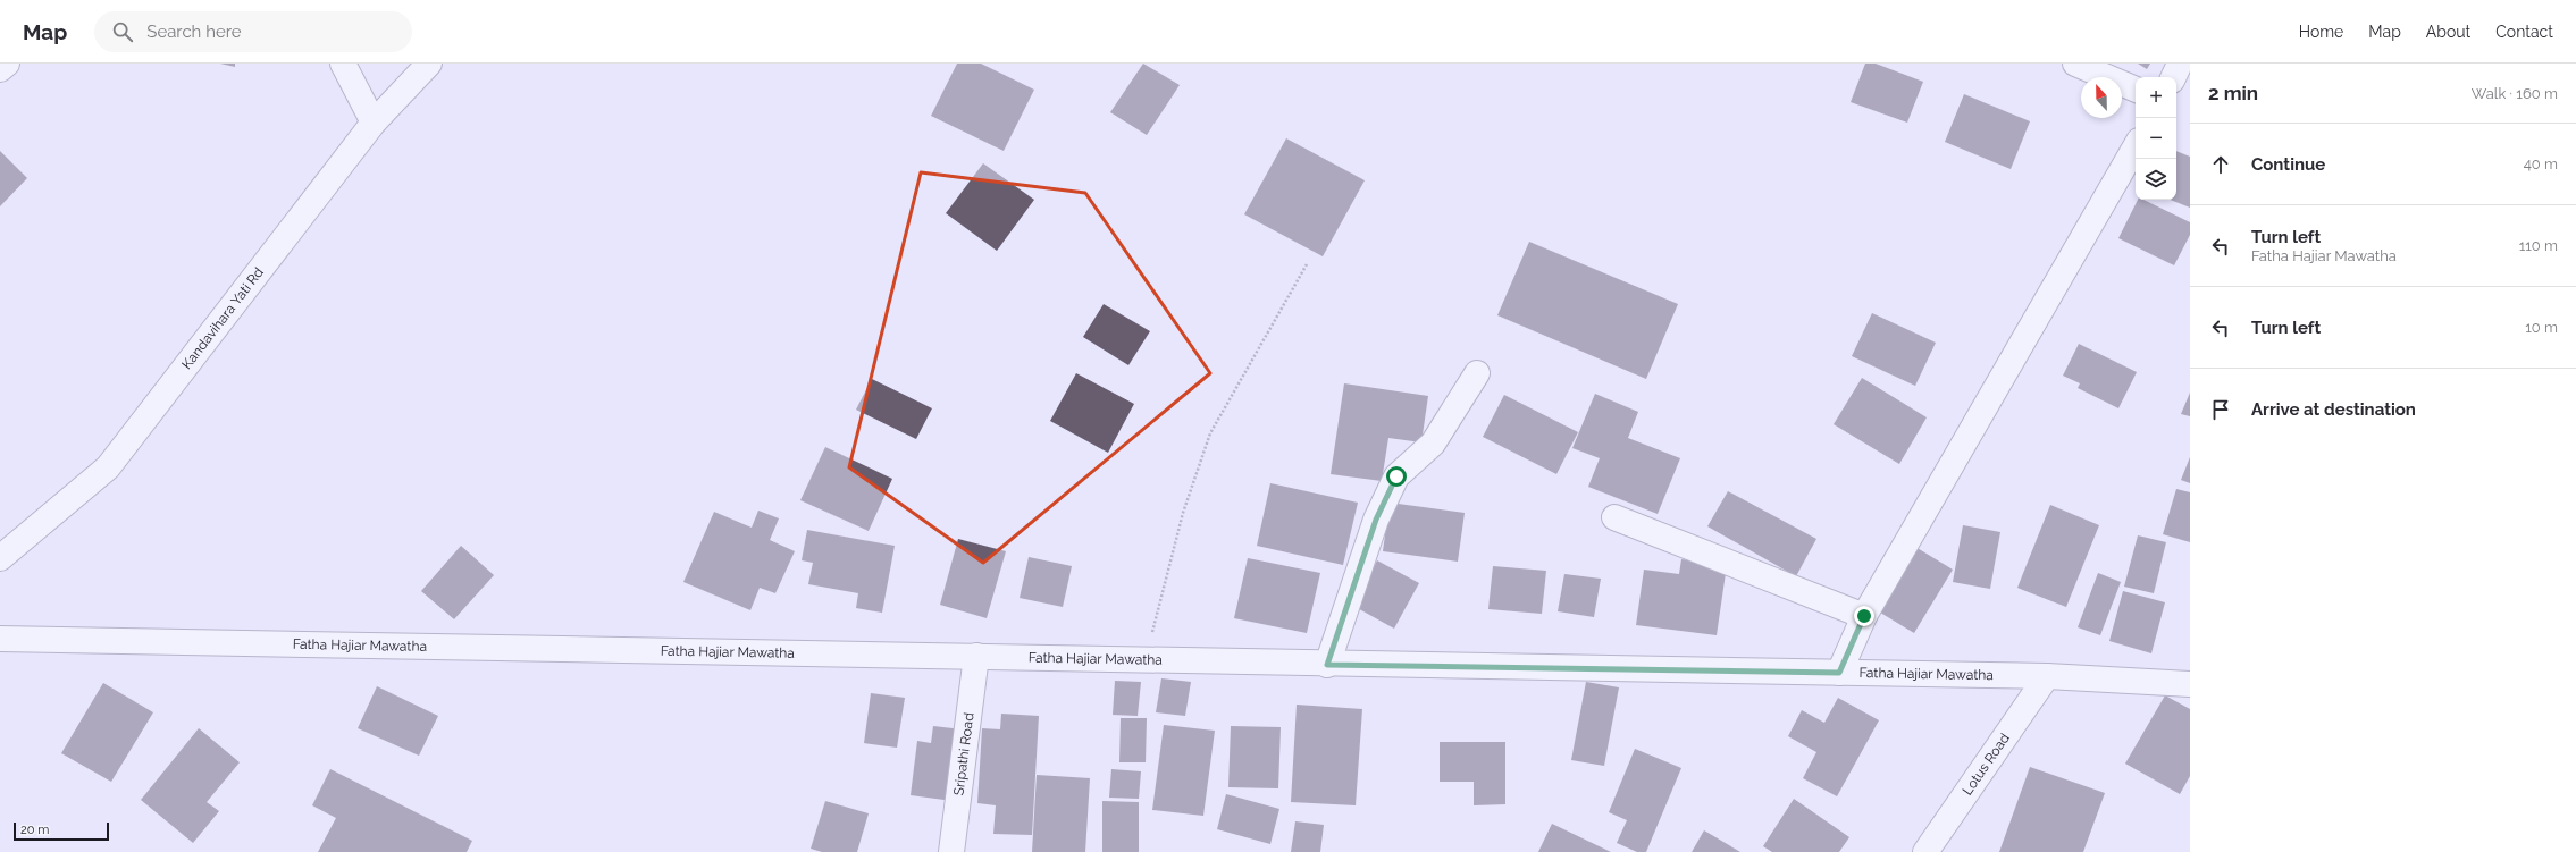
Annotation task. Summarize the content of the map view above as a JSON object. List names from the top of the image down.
{
  "streets": {
    "street": [
      "Kandavihara Yati Rd",
      "Fatha Hajiar Mawatha",
      "Sripathi Road",
      "Lotus Road"
    ]
  },
  "crossings": [
    ["Fatha Hajiar Mawatha", "Sripathi Road"],
    ["Fatha Hajiar Mawatha", "Lotus Road"]
  ],
  "scale_bar": "20 m",
  "north": "top",
  "page": {
    "header": "Map",
    "search": "Search here",
    "nav": [
      "Home",
      "Map",
      "About",
      "Contact"
    ],
    "heading": ["2 min", "Walk · 160 m"],
    "map_buttons": ["+", "−"],
    "list": [
      ["Continue", "40 m"],
      ["Turn left", "Fatha Hajiar Mawatha", "110 m"],
      ["Turn left", "10 m"],
      "Arrive at destination"
    ],
    "scale": "20 m"
  }
}
